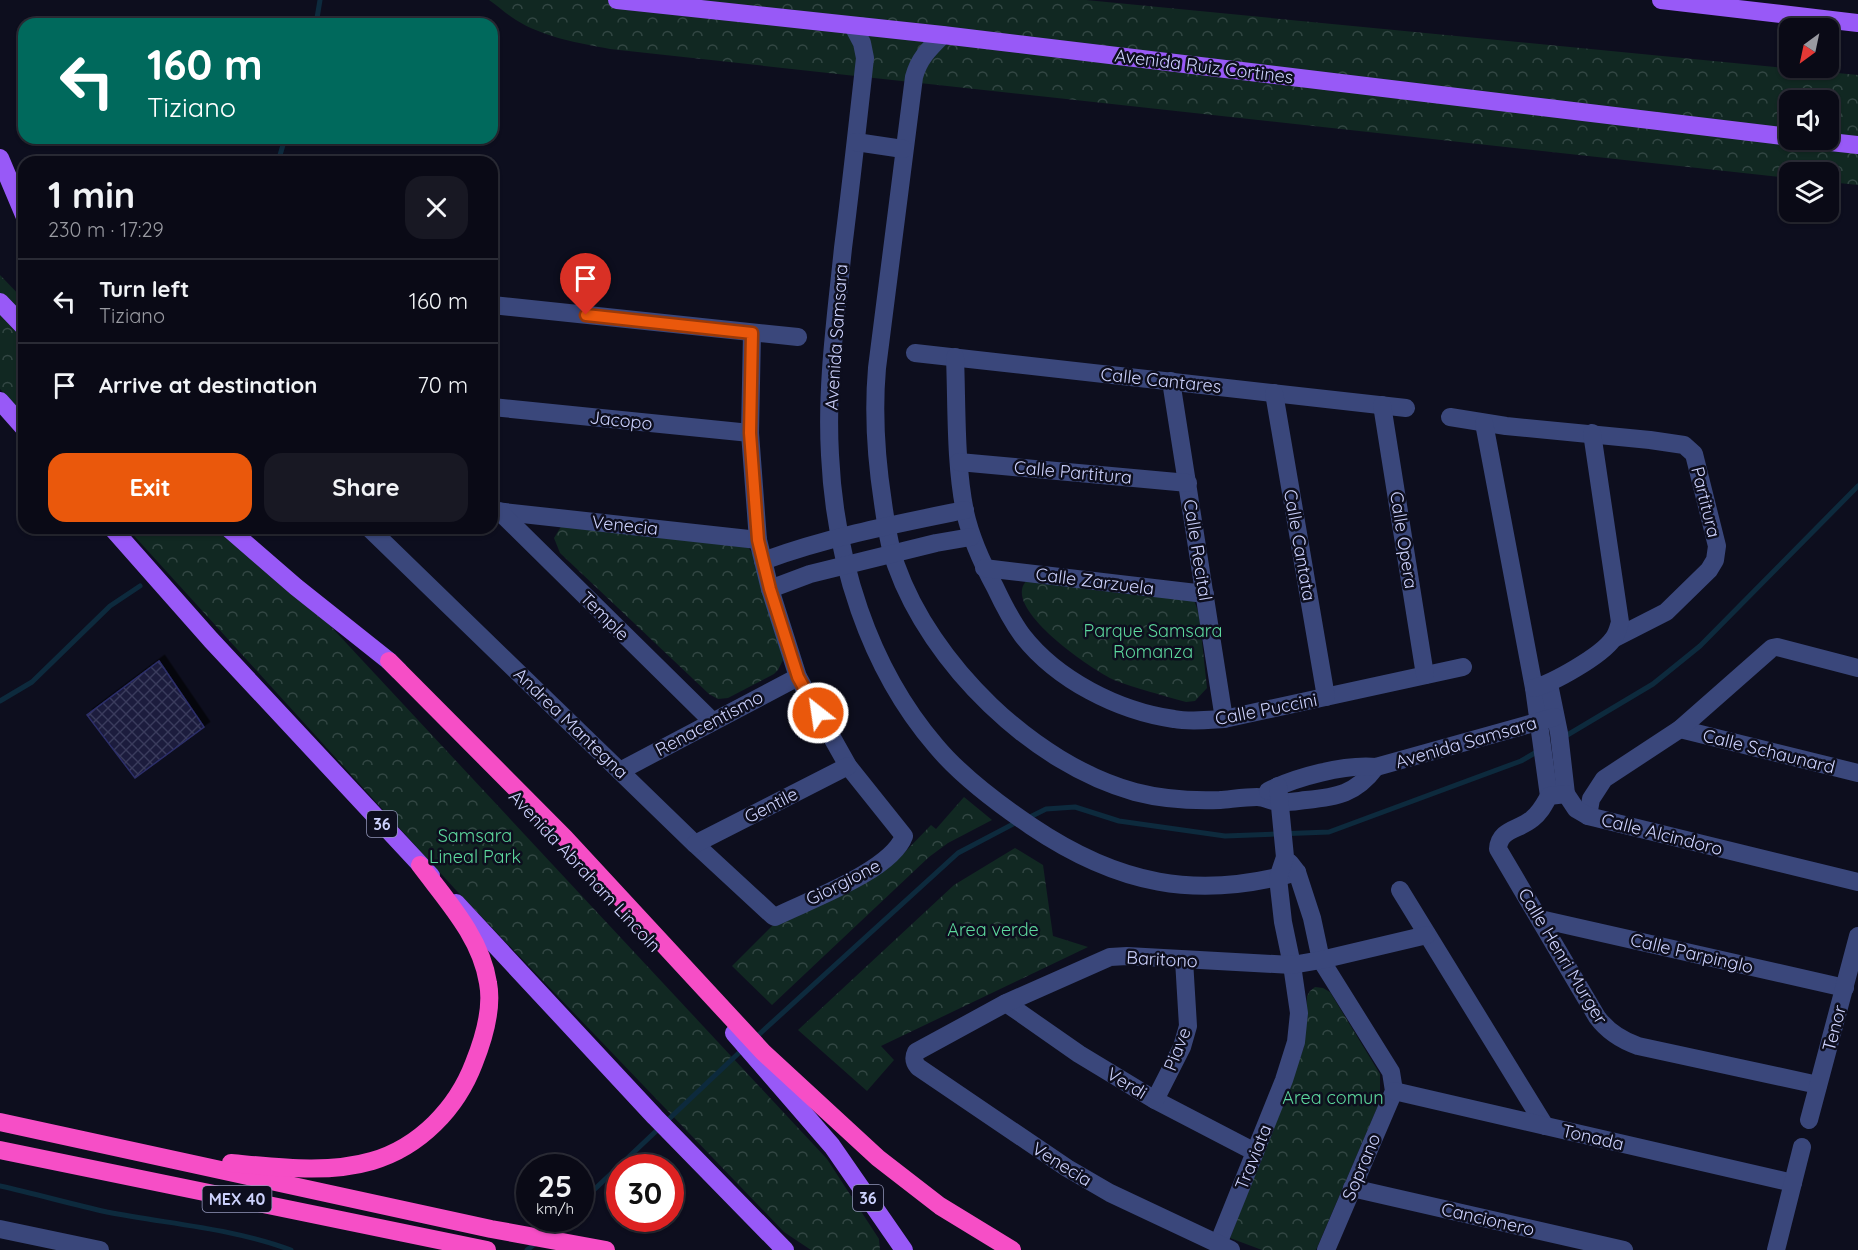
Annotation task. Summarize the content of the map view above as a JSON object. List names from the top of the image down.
{
  "streets": {
    "highway": ["MEX 40"],
    "main road": ["Avenida Ruiz Cortines", "36", "Avenida Abraham Lincoln"],
    "street": [
      "Avenida Samsara",
      "Calle Cantares",
      "Jacopo",
      "Calle Partitura",
      "Partitura",
      "Venecia",
      "Calle Opera",
      "Calle Cantata",
      "Calle Recital",
      "Calle Zarzuela",
      "Temple",
      "Calle Puccini",
      "Andrea Mantegna",
      "Renacentismo",
      "Calle Schaunard",
      "Gentile",
      "Calle Alcindoro",
      "Giorgione",
      "Calle Parpinglo",
      "Calle Henri Murger",
      "Baritono",
      "Tenor",
      "Piave",
      "Verdi",
      "Tonada",
      "Traviata",
      "Soprano",
      "Cancionero"
    ]
  },
  "crossings": [
    ["Avenida Ruiz Cortines", "Avenida Samsara"],
    ["Avenida Samsara", "Traviata"],
    ["Calle Cantares", "Calle Opera"],
    ["Calle Cantares", "Calle Cantata"],
    ["Calle Cantares", "Calle Recital"],
    ["Calle Cantares", "Calle Puccini"],
    ["Calle Partitura", "Calle Recital"],
    ["Calle Partitura", "Calle Puccini"],
    ["Venecia", "Baritono"],
    ["Venecia", "Traviata"],
    ["Calle Opera", "Calle Puccini"],
    ["Calle Cantata", "Calle Puccini"],
    ["Calle Recital", "Calle Zarzuela"],
    ["Calle Recital", "Calle Puccini"],
    ["Calle Zarzuela", "Calle Puccini"],
    ["Temple", "Renacentismo"],
    ["Andrea Mantegna", "Renacentismo"],
    ["Andrea Mantegna", "Gentile"],
    ["Andrea Mantegna", "Giorgione"],
    ["Gentile", "Giorgione"],
    ["Calle Alcindoro", "Calle Henri Murger"],
    ["Calle Parpinglo", "Calle Henri Murger"],
    ["Calle Parpinglo", "Tenor"],
    ["Calle Henri Murger", "Tenor"],
    ["Baritono", "Piave"],
    ["Baritono", "Verdi"],
    ["Baritono", "Traviata"],
    ["Piave", "Verdi"],
    ["Verdi", "Traviata"],
    ["Tonada", "Soprano"],
    ["Soprano", "Cancionero"]
  ],
  "parks": [
    "Parque Samsara Romanza",
    "Samsara Lineal Park",
    "Area verde",
    "Area comun"
  ],
  "north": "bottom left",
  "page": {
    "turn": ["160 m", "Tiziano"],
    "heading": ["1 min", "230 m · 17:29"],
    "list": [
      {
        "name": "Turn left",
        "note": "Tiziano",
        "value": "160 m"
      },
      {
        "name": "Arrive at destination",
        "value": "70 m"
      }
    ],
    "buttons": ["Exit", "Share"],
    "speed": "25 km/h",
    "limit": "30"
  }
}
